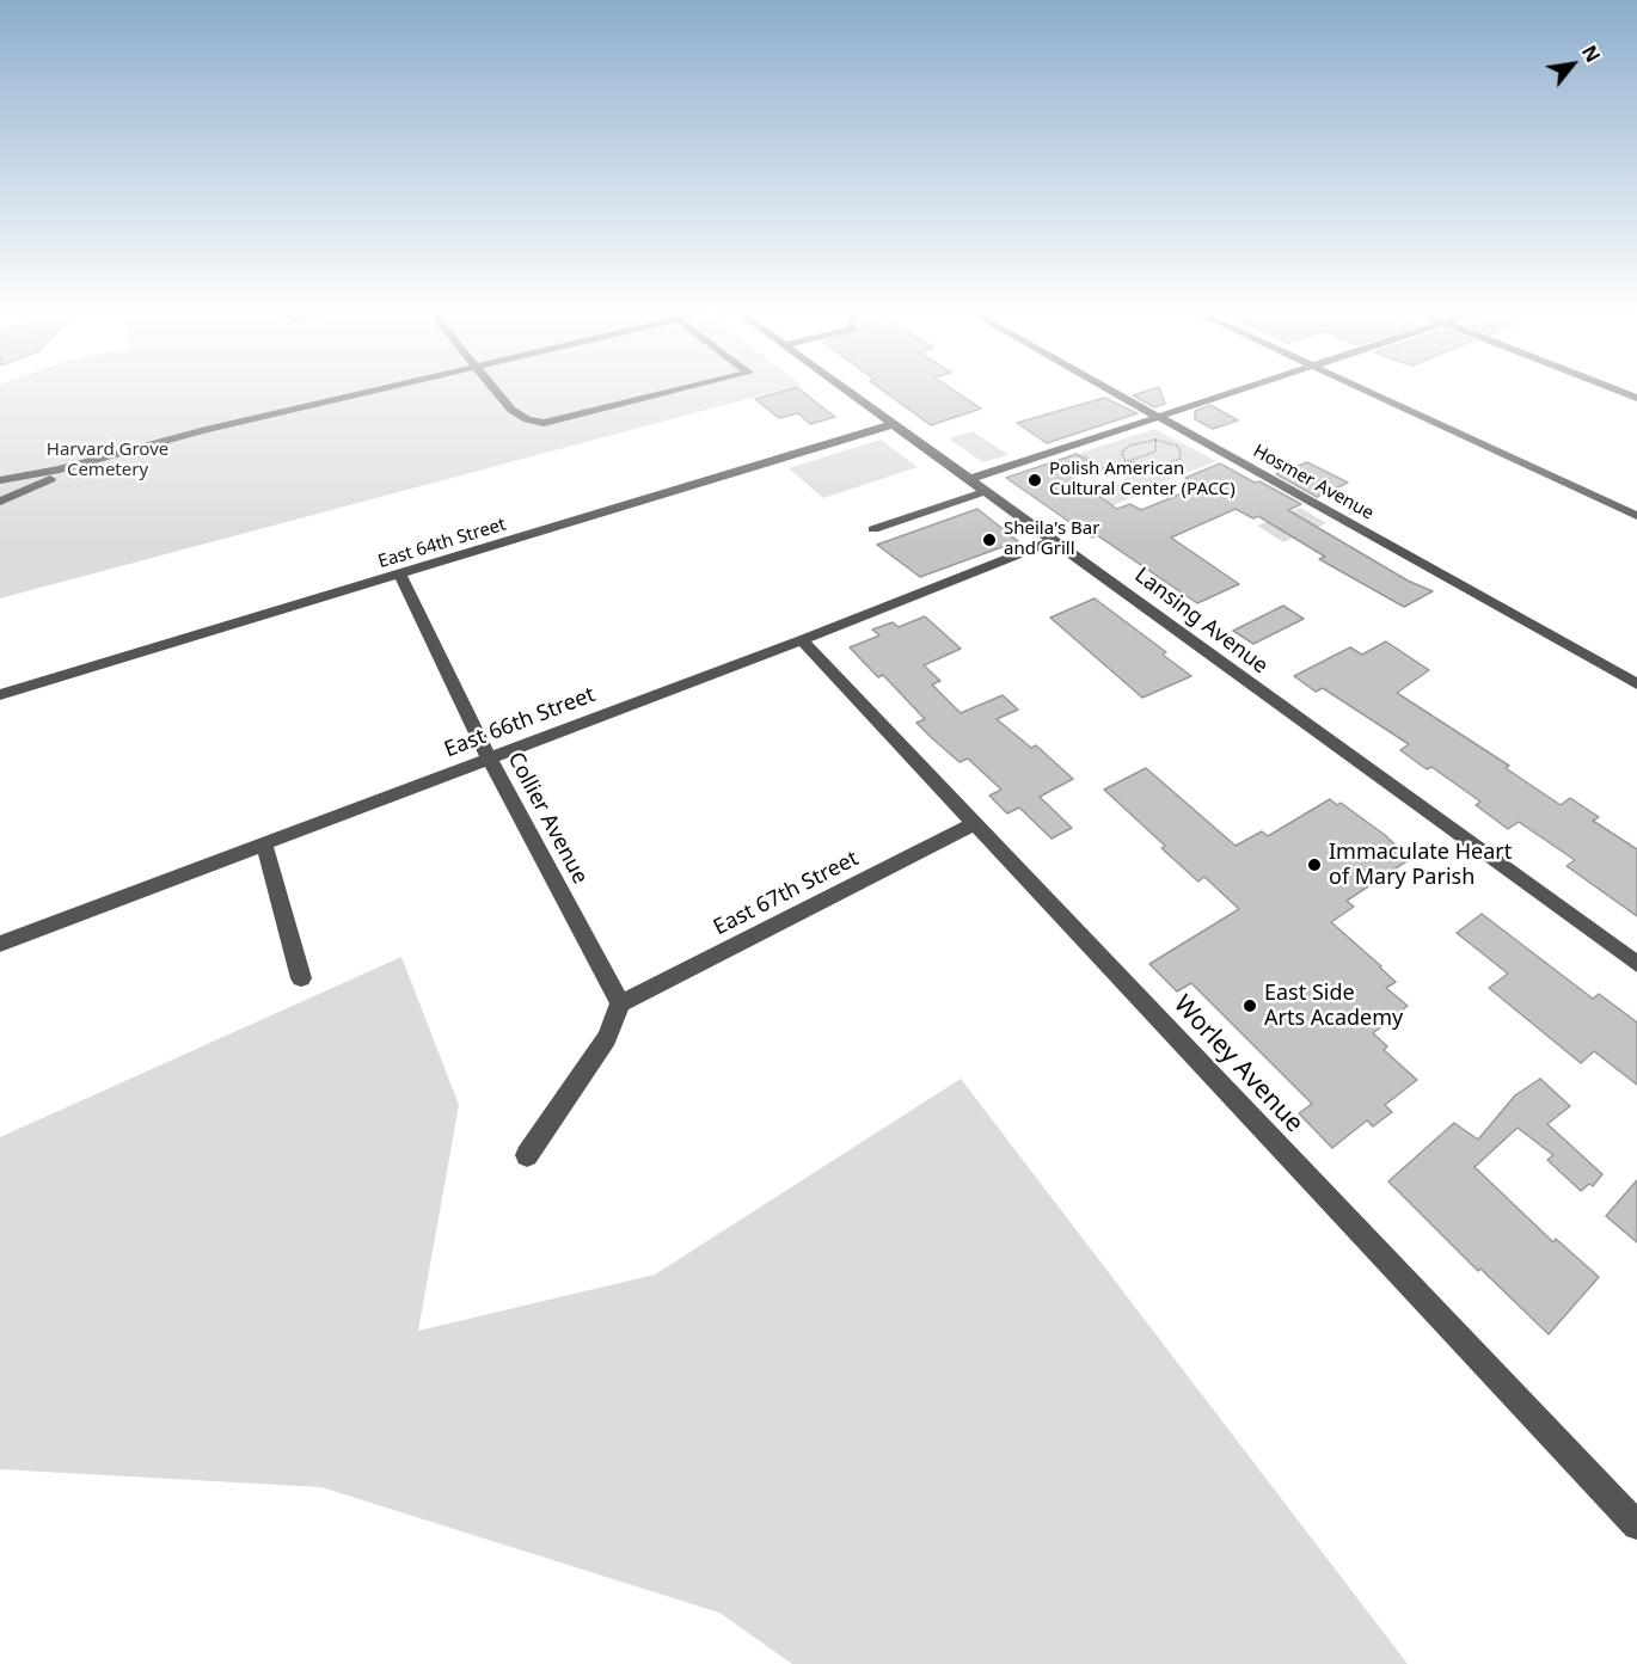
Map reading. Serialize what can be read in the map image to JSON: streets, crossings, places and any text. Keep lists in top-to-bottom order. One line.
{"streets":{"street":["Hosmer Avenue","East 64th Street","Lansing Avenue","East 66th Street","Collier Avenue","East 67th Street","Worley Avenue"]},"crossings":[["East 64th Street","Lansing Avenue"],["East 64th Street","Collier Avenue"],["Lansing Avenue","East 66th Street"],["East 66th Street","Collier Avenue"],["East 66th Street","Worley Avenue"],["Collier Avenue","East 67th Street"],["East 67th Street","Worley Avenue"]],"parks":["Harvard Grove Cemetery"],"places":["Polish American Cultural Center (PACC)","Sheila's Bar and Grill","Immaculate Heart of Mary Parish","East Side Arts Academy"],"north":"top right"}
